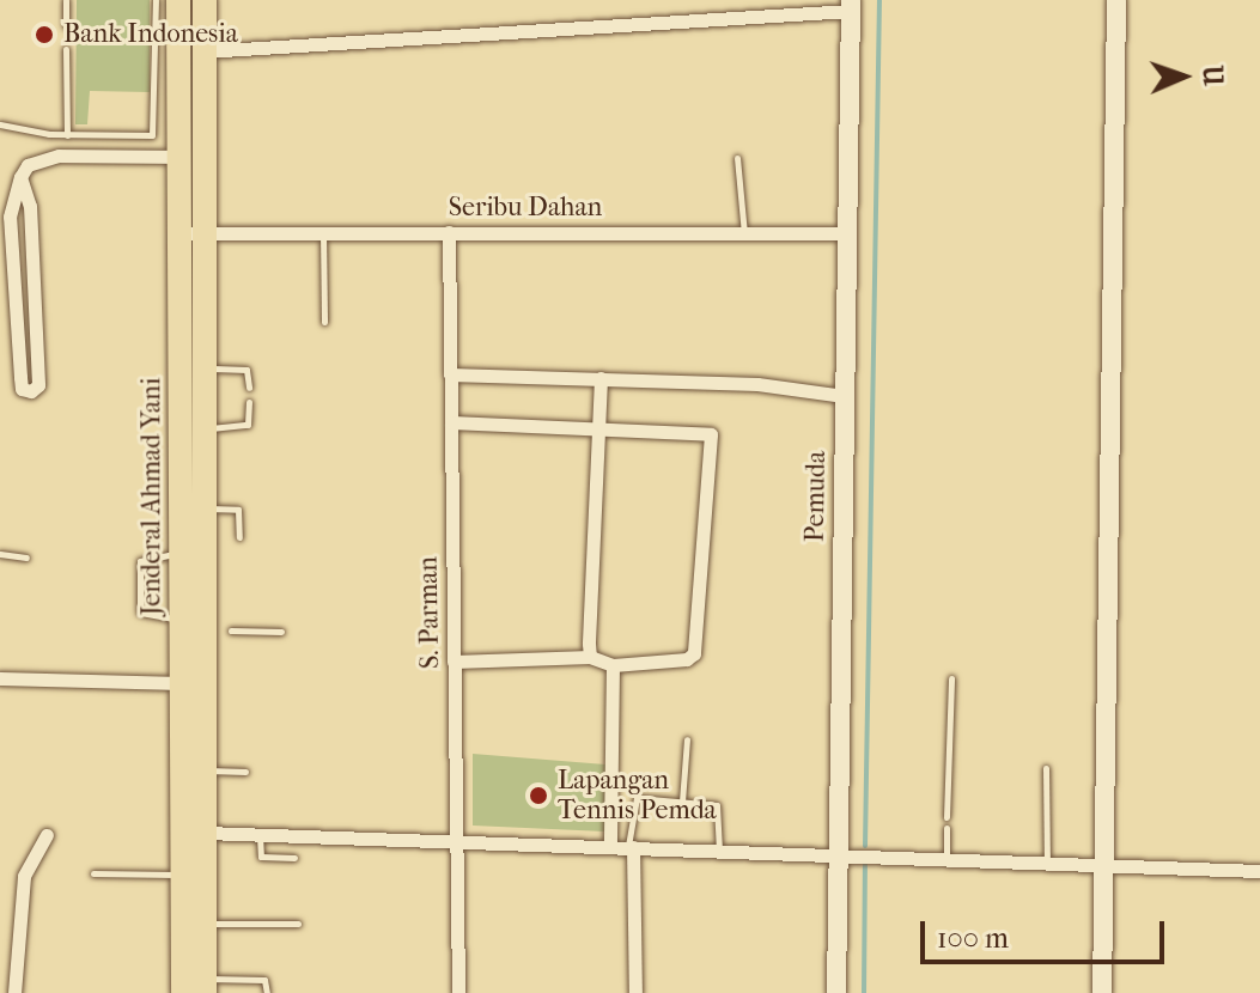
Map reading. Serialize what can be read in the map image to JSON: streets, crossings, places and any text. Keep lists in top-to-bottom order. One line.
{"streets":{"highway":["Jenderal Ahmad Yani"],"street":["Seribu Dahan","Pemuda","S. Parman"]},"crossings":[["Seribu Dahan","Jenderal Ahmad Yani"],["Seribu Dahan","Pemuda"],["Seribu Dahan","S. Parman"]],"places":["Bank Indonesia","Lapangan Tennis Pemda"],"scale_bar":"100 m","north":"right"}
